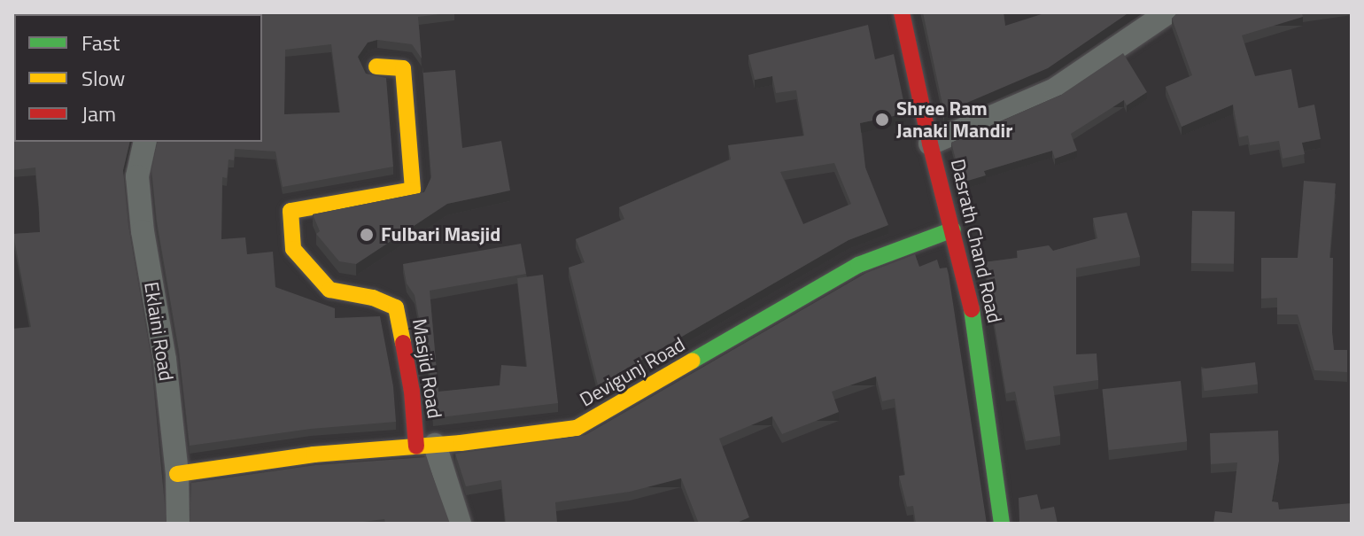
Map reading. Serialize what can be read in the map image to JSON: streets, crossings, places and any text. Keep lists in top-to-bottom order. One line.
{"streets":{"street":["Dasrath Chand Road","Eklaini Road","Masjid Road","Devigunj Road"]},"crossings":[["Dasrath Chand Road","Devigunj Road"],["Eklaini Road","Devigunj Road"],["Masjid Road","Devigunj Road"]],"places":["Shree Ram Janaki Mandir","Fulbari Masjid"],"legend":["Fast","Slow","Jam"]}
